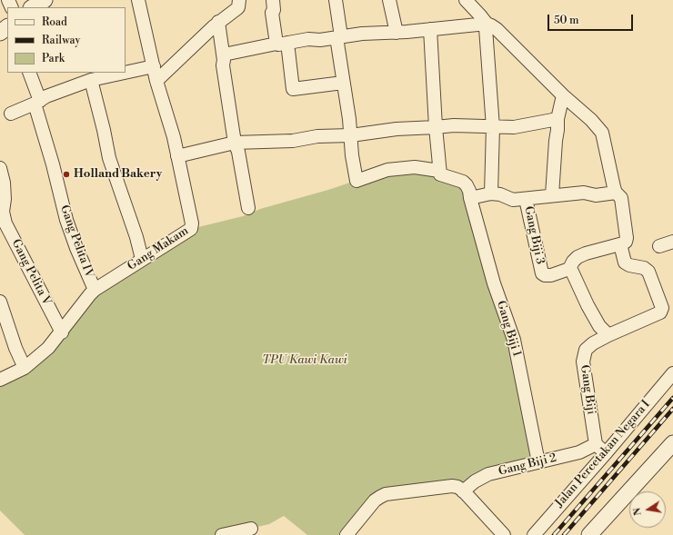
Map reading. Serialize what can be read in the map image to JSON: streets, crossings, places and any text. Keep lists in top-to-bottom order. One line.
{"streets":{"street":["Gang Biji 3","Gang Pelita IV","Gang Makam","Gang Pelita V","Gang Biji 1","Gang Biji","Jalan Percetakan Negara I","Gang Biji 2"]},"crossings":[["Gang Pelita IV","Gang Makam"],["Gang Makam","Gang Pelita V"],["Gang Biji 1","Gang Biji 2"],["Gang Biji","Gang Biji 2"]],"parks":["TPU Kawi Kawi"],"places":["Holland Bakery"],"legend":["Road","Railway","Park"],"scale_bar":"50 m","north":"left"}
